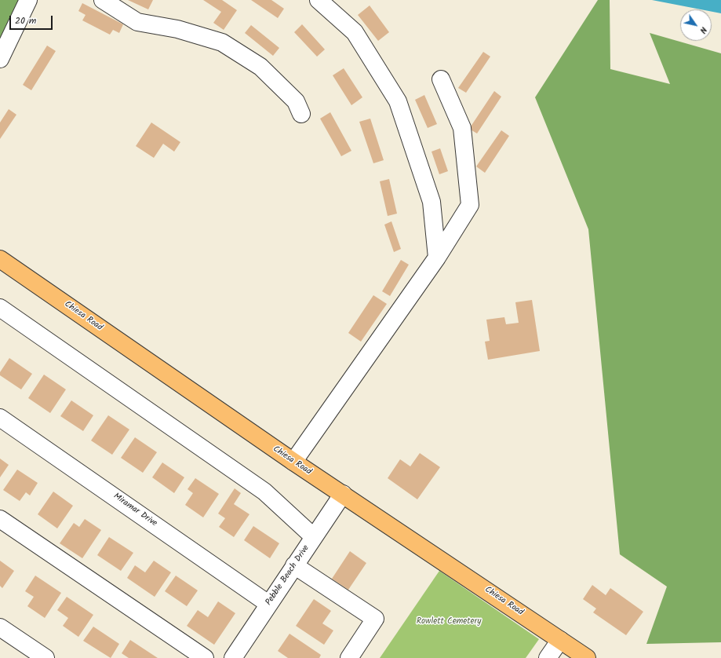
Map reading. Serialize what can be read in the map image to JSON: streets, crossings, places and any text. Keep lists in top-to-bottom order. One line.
{"streets":{"main road":["Chiesa Road"],"street":["Miramar Drive","Pebble Beach Drive"]},"crossings":[["Chiesa Road","Pebble Beach Drive"],["Miramar Drive","Pebble Beach Drive"]],"parks":["Rowlett Cemetery"],"scale_bar":"20 m","north":"bottom right"}
